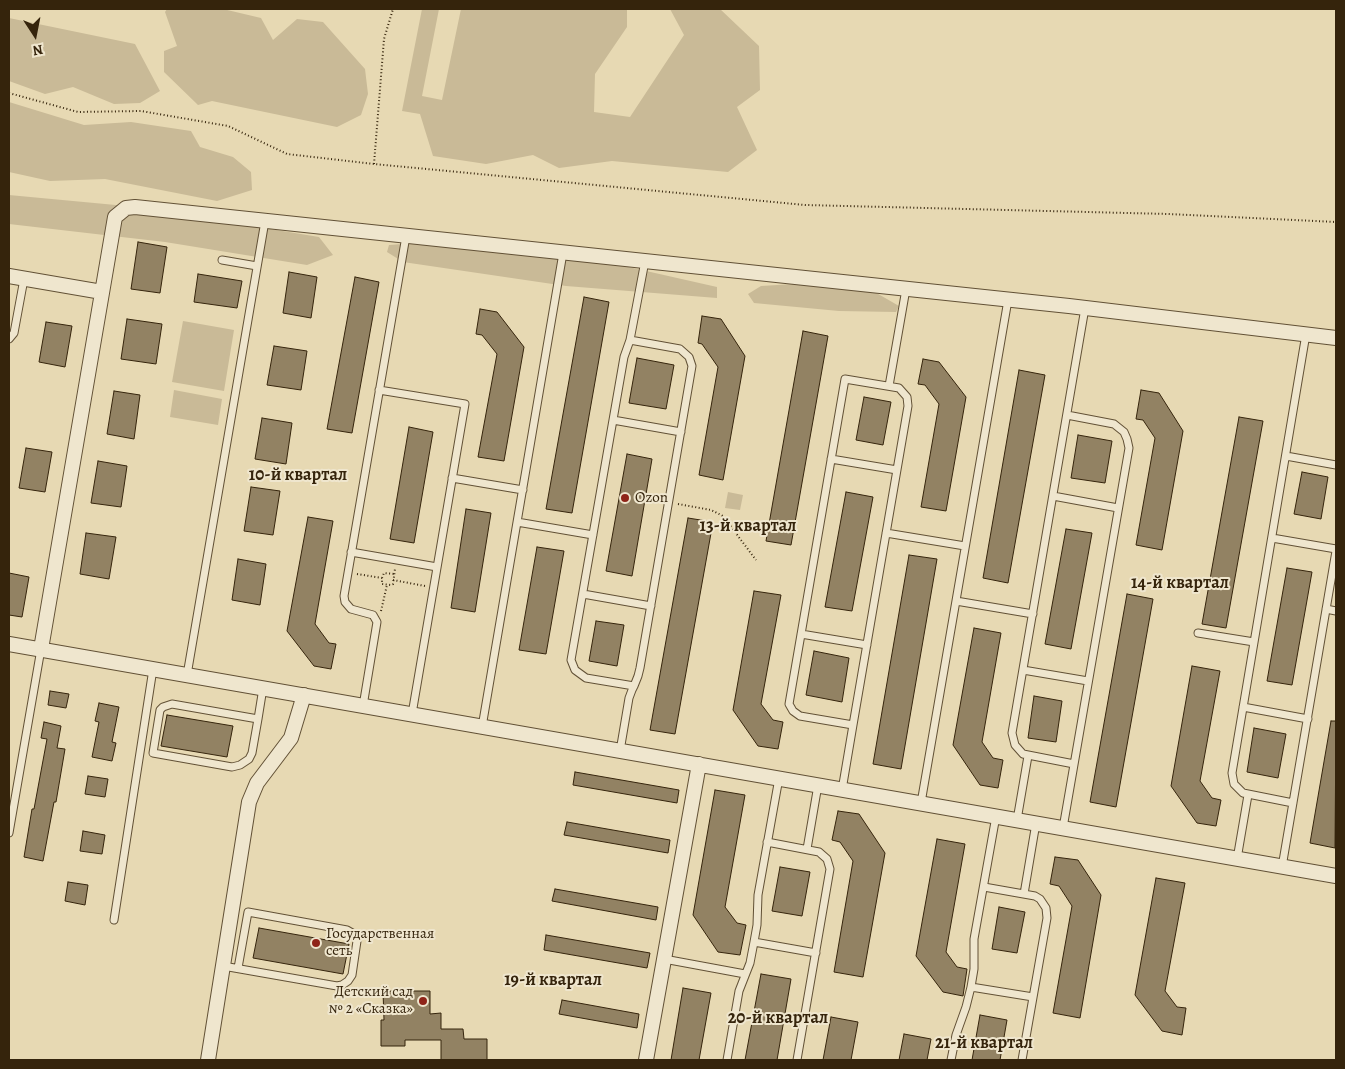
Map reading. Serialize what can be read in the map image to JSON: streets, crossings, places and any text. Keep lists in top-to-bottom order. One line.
{"districts":["10-й квартал","13-й квартал","14-й квартал","19-й квартал","20-й квартал","21-й квартал"],"places":["Ozon","Государственная сеть","Детский сад № 2 «Сказка»"],"north":"bottom"}
